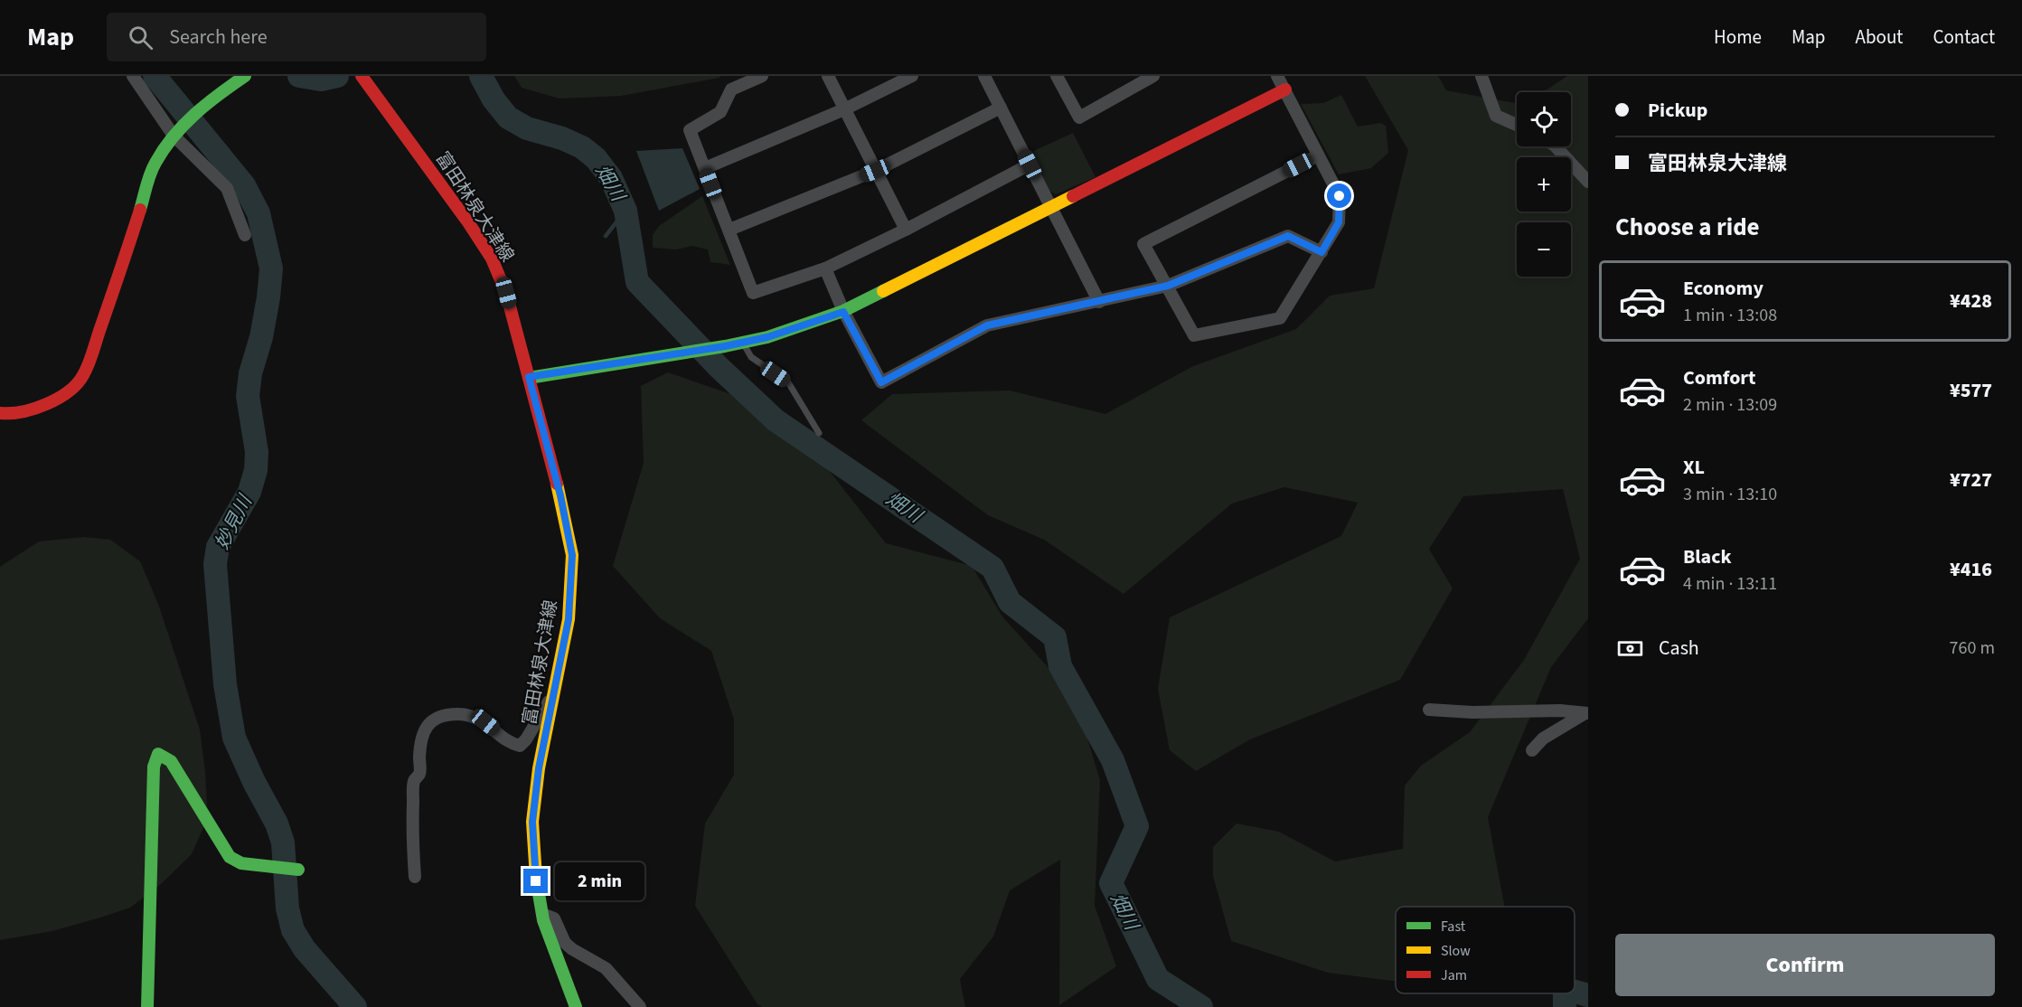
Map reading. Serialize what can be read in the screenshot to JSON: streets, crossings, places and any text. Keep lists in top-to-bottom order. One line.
{"streets":{"street":["富田林泉大津線"]},"water":["畑川","妙見川"],"legend":["Fast","Slow","Jam"],"page":{"header":"Map","search":"Search here","nav":["Home","Map","About","Contact"],"banner":["Pickup","富田林泉大津線"],"map_buttons":["+","−"],"heading":"Choose a ride","list":[{"name":"Economy","note":"1 min · 13:08","value":"¥428"},{"name":"Comfort","note":"2 min · 13:09","value":"¥577"},{"name":"XL","note":"3 min · 13:10","value":"¥727"},{"name":"Black","note":"4 min · 13:11","value":"¥416"}],"pay":["Cash","760 m"],"bubble":"2 min","buttons":"Confirm"}}
